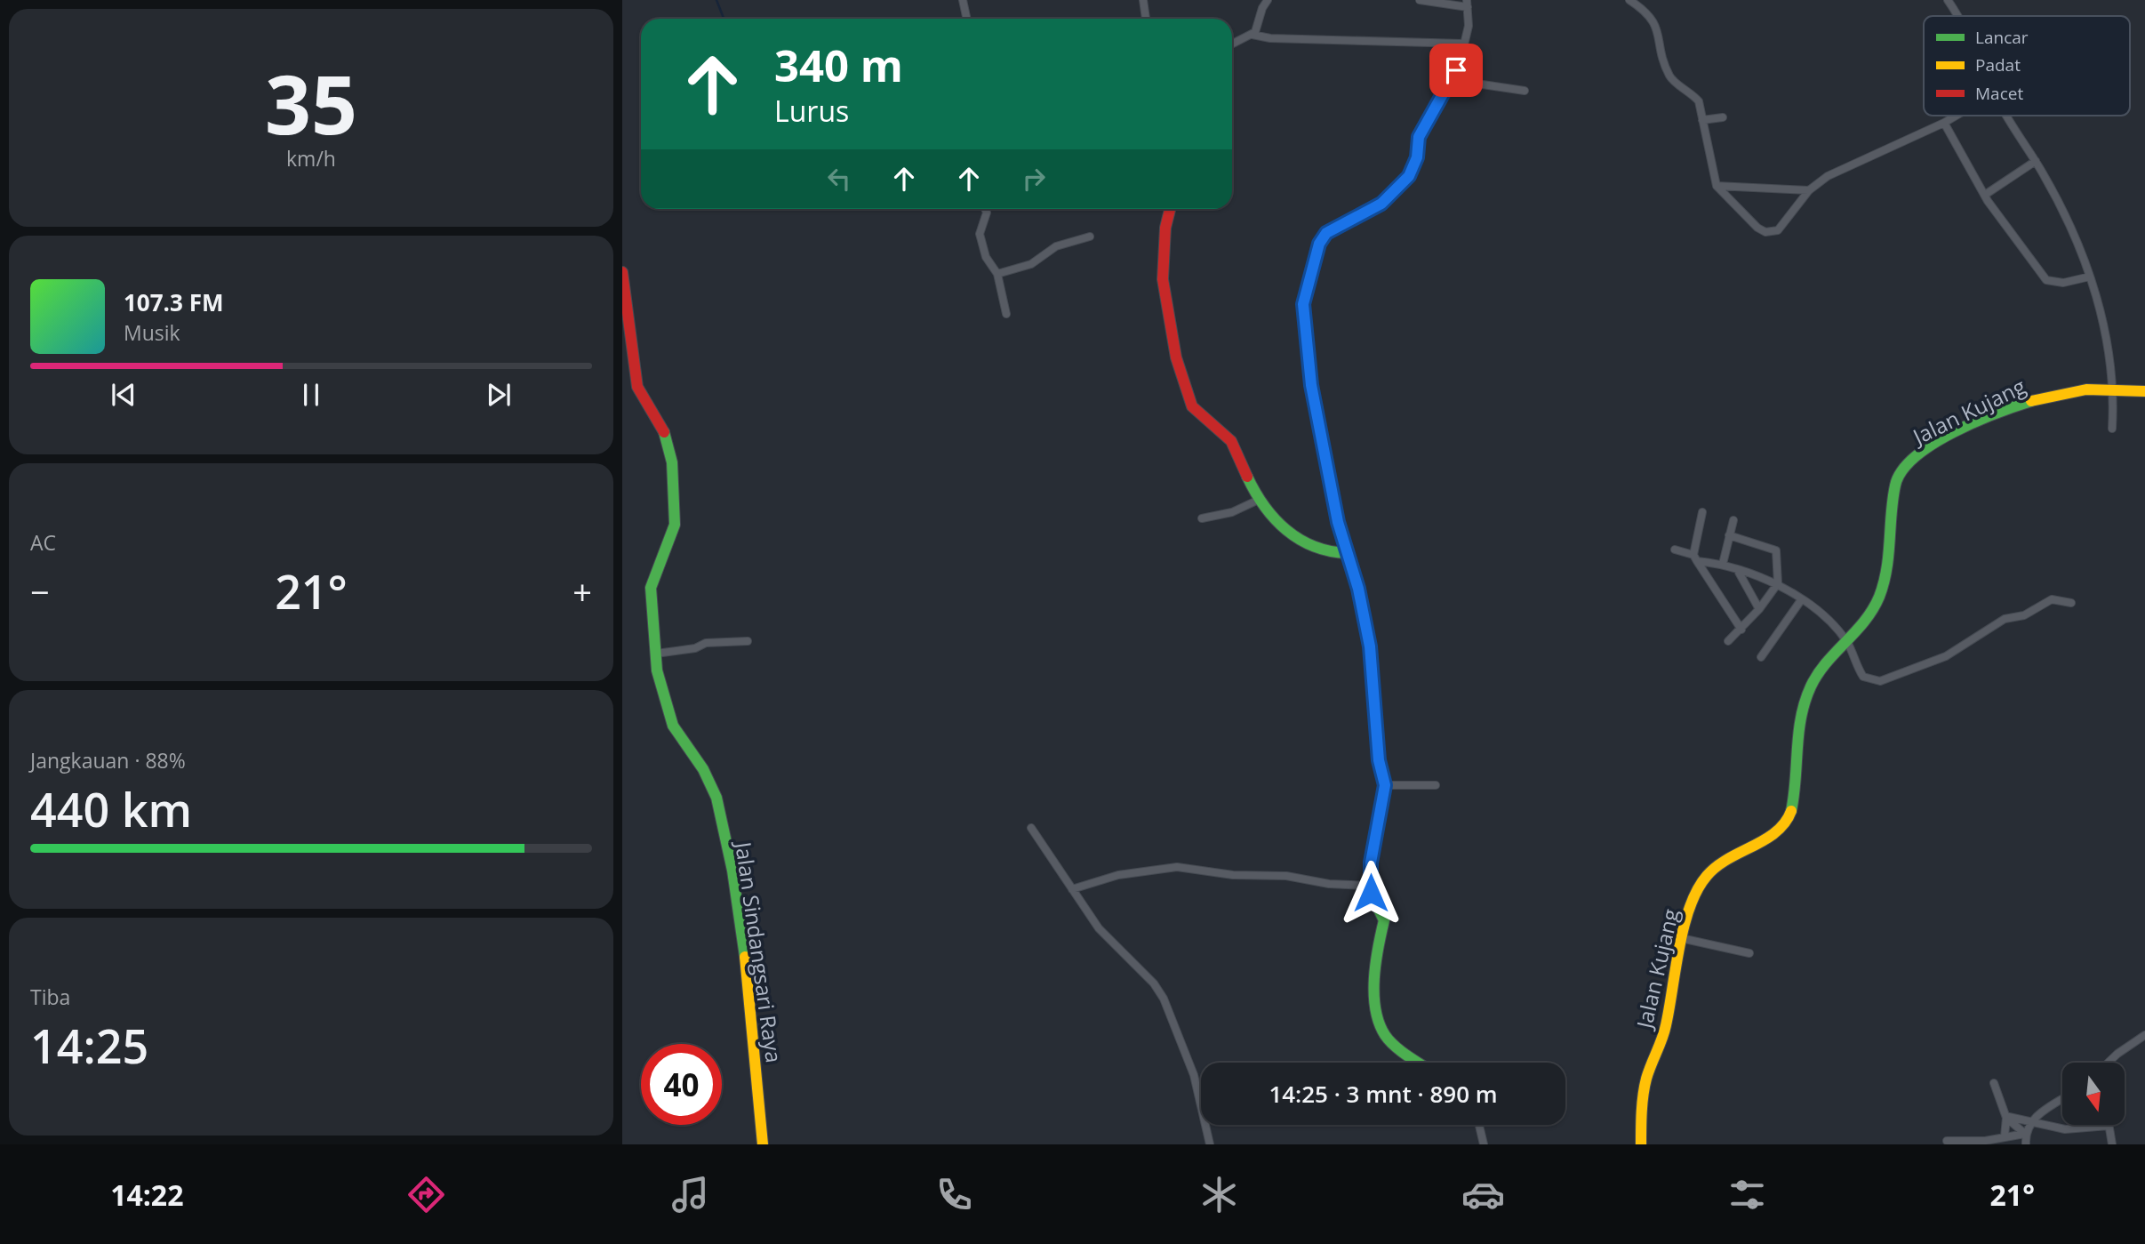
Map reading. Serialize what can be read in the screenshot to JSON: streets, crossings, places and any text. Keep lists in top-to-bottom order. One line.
{"streets":{"street":["Jalan Kujang","Jalan Sindangsari Raya"]},"legend":["Lancar","Padat","Macet"],"north":"bottom","page":{"tile":[["35","km/h"],"AC",["Jangkauan · 88%","440 km"],["Tiba","14:25"]],"turn":["340 m","Lurus"],"song":["107.3 FM","Musik"],"heat":["−","21°","+"],"limit":"40","trip":"14:25 · 3 mnt · 890 m","tabs":["14:22","21°"]}}
